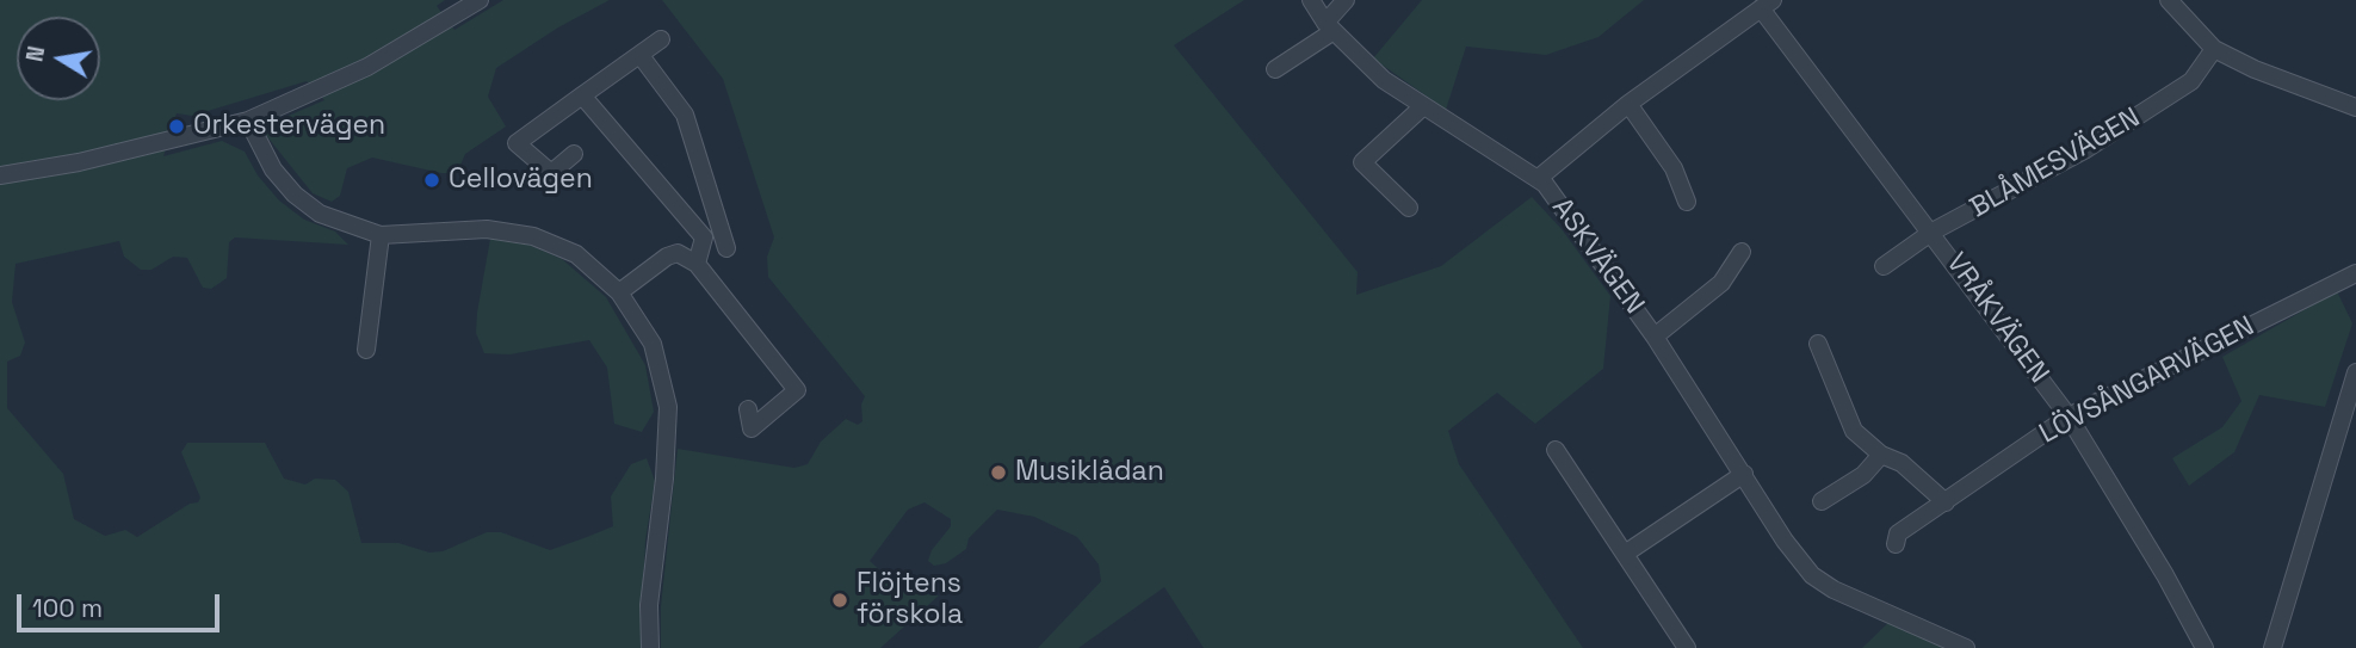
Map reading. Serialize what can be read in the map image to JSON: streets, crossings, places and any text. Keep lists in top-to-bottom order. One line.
{"streets":{"street":["BLÅMESVÄGEN","ASKVÄGEN","VRÅKVÄGEN","LÖVSÅNGARVÄGEN"]},"crossings":[["BLÅMESVÄGEN","VRÅKVÄGEN"],["VRÅKVÄGEN","LÖVSÅNGARVÄGEN"]],"places":["Orkestervägen","Cellovägen","Musiklådan","Flöjtens förskola"],"scale_bar":"100 m","north":"left"}
